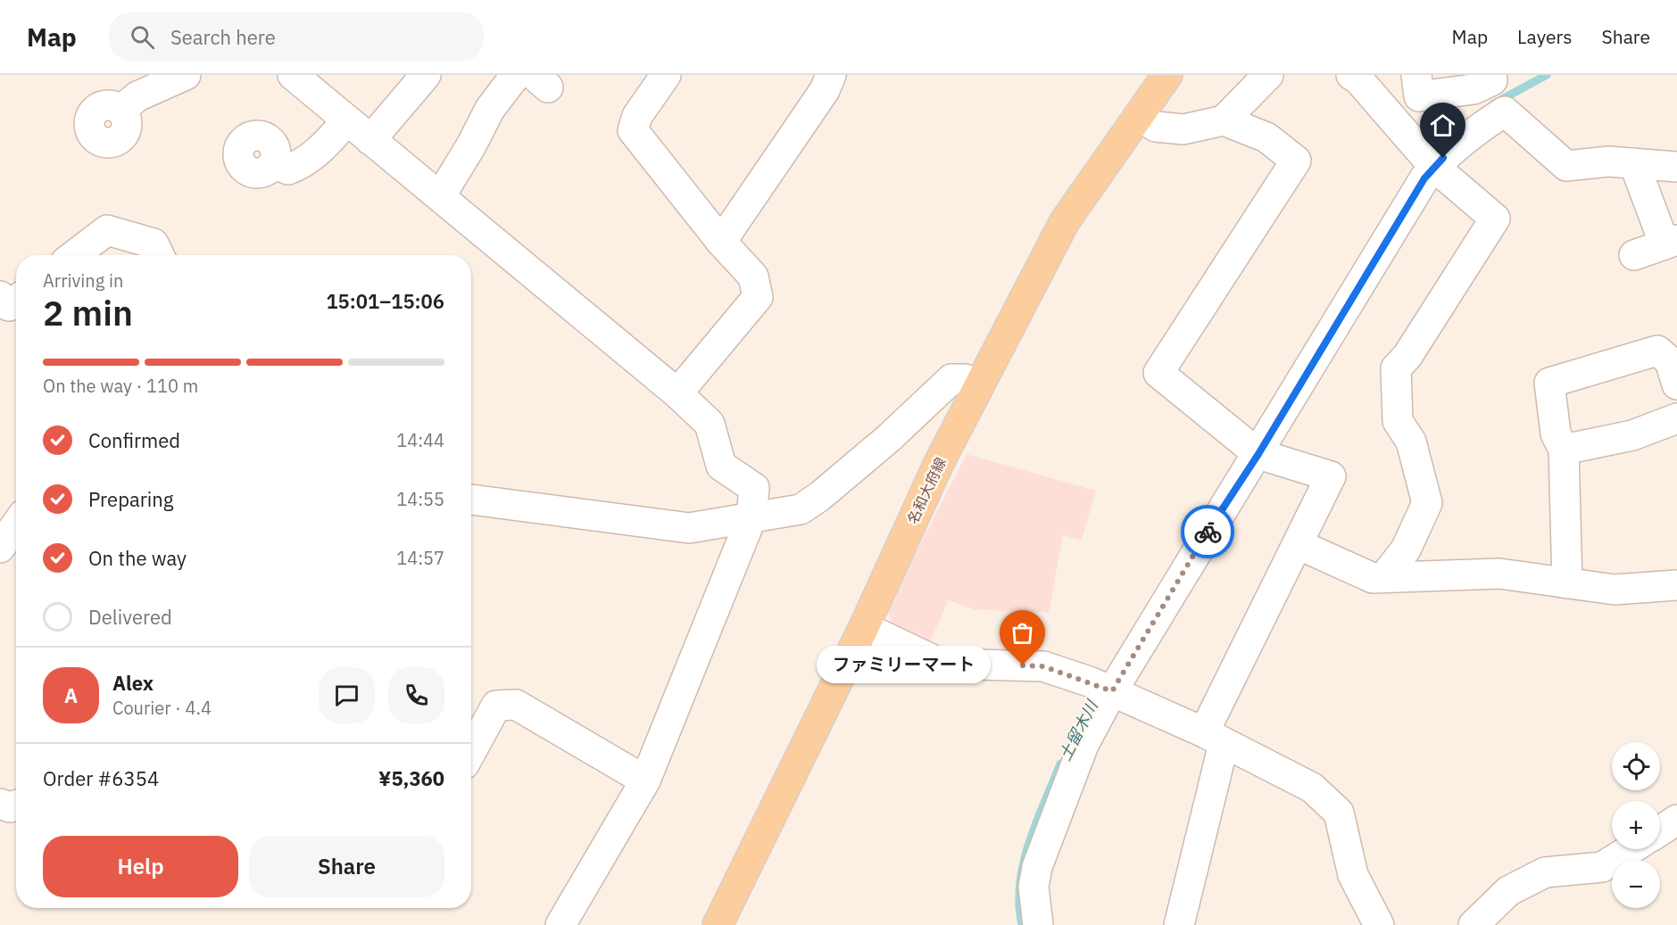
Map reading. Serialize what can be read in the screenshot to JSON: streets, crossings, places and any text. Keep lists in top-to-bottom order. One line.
{"streets":{"main road":["名和大府線"]},"water":["土留木川"],"places":["ファミリーマート"],"page":{"header":"Map","search":"Search here","nav":["Map","Layers","Share"],"heading":["2 min","Arriving in","15:01–15:06"],"panel":["Alex","Courier · 4.4","Order #6354","¥5,360"],"bar":"On the way · 110 m","list":[["Confirmed","14:44"],["Preparing","14:55"],["On the way","14:57"],"Delivered"],"bubble":"ファミリーマート","round":"A","map_buttons":["+","−"],"buttons":["Help","Share"]}}
